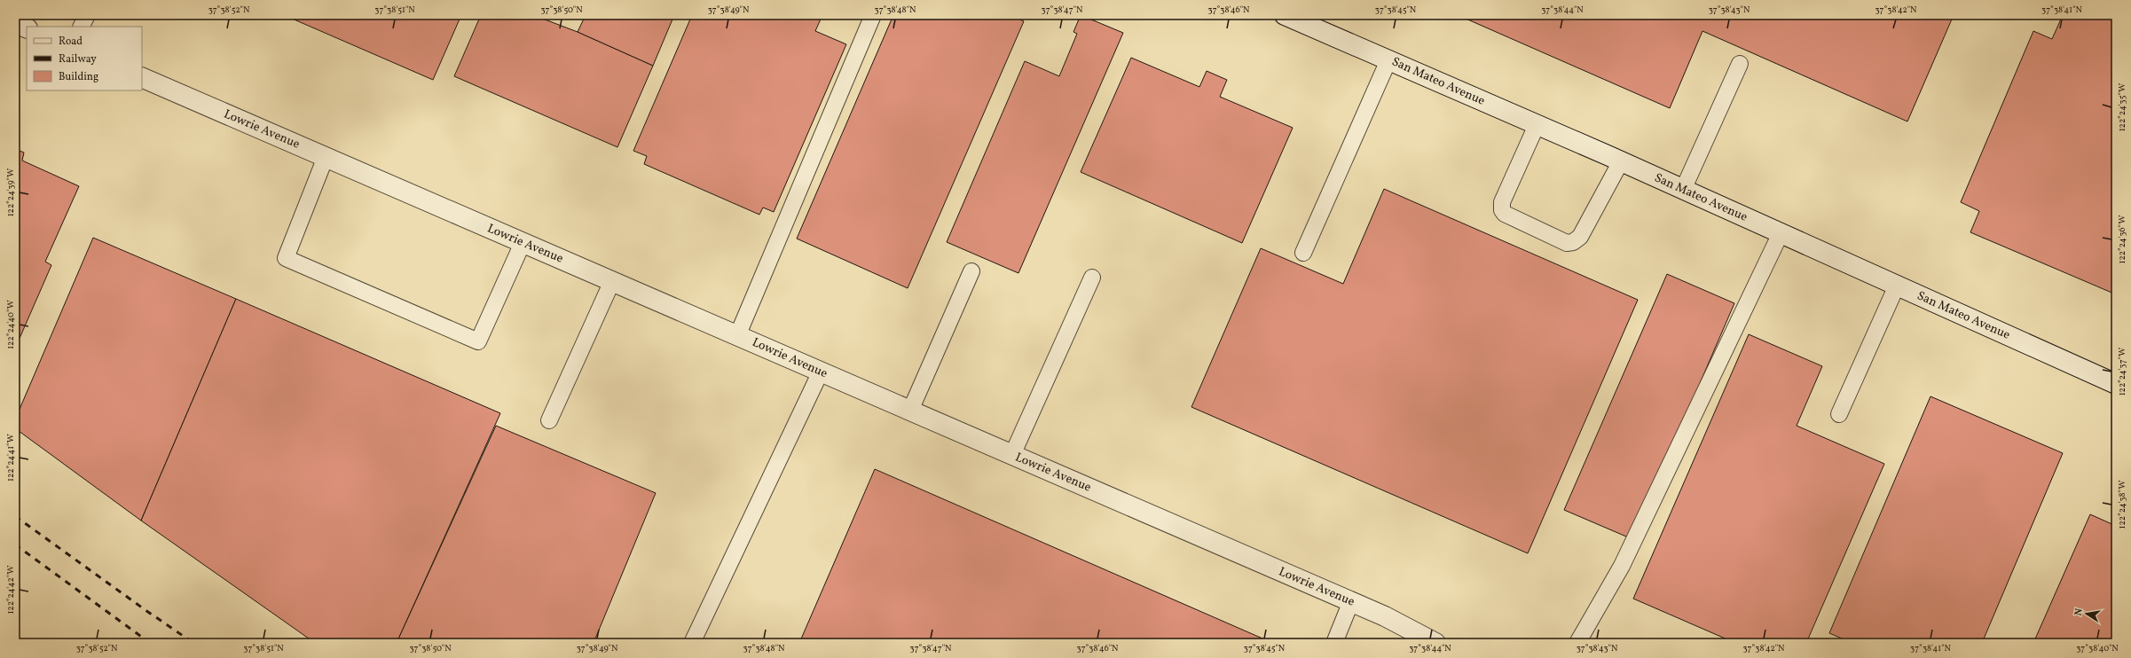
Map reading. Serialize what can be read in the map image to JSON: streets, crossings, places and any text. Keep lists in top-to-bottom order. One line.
{"streets":{"street":["San Mateo Avenue","Lowrie Avenue"]},"legend":["Road","Railway","Building"],"north":"left","coordinates":["37°38'52\"N","37°38'51\"N","37°38'50\"N","37°38'49\"N","37°38'48\"N","37°38'47\"N","37°38'46\"N","37°38'45\"N","37°38'44\"N","37°38'43\"N","37°38'42\"N","37°38'41\"N","122°24'35\"W","122°24'39\"W","122°24'36\"W","122°24'40\"W","122°24'37\"W","122°24'41\"W","122°24'38\"W","122°24'42\"W","37°38'40\"N"]}
